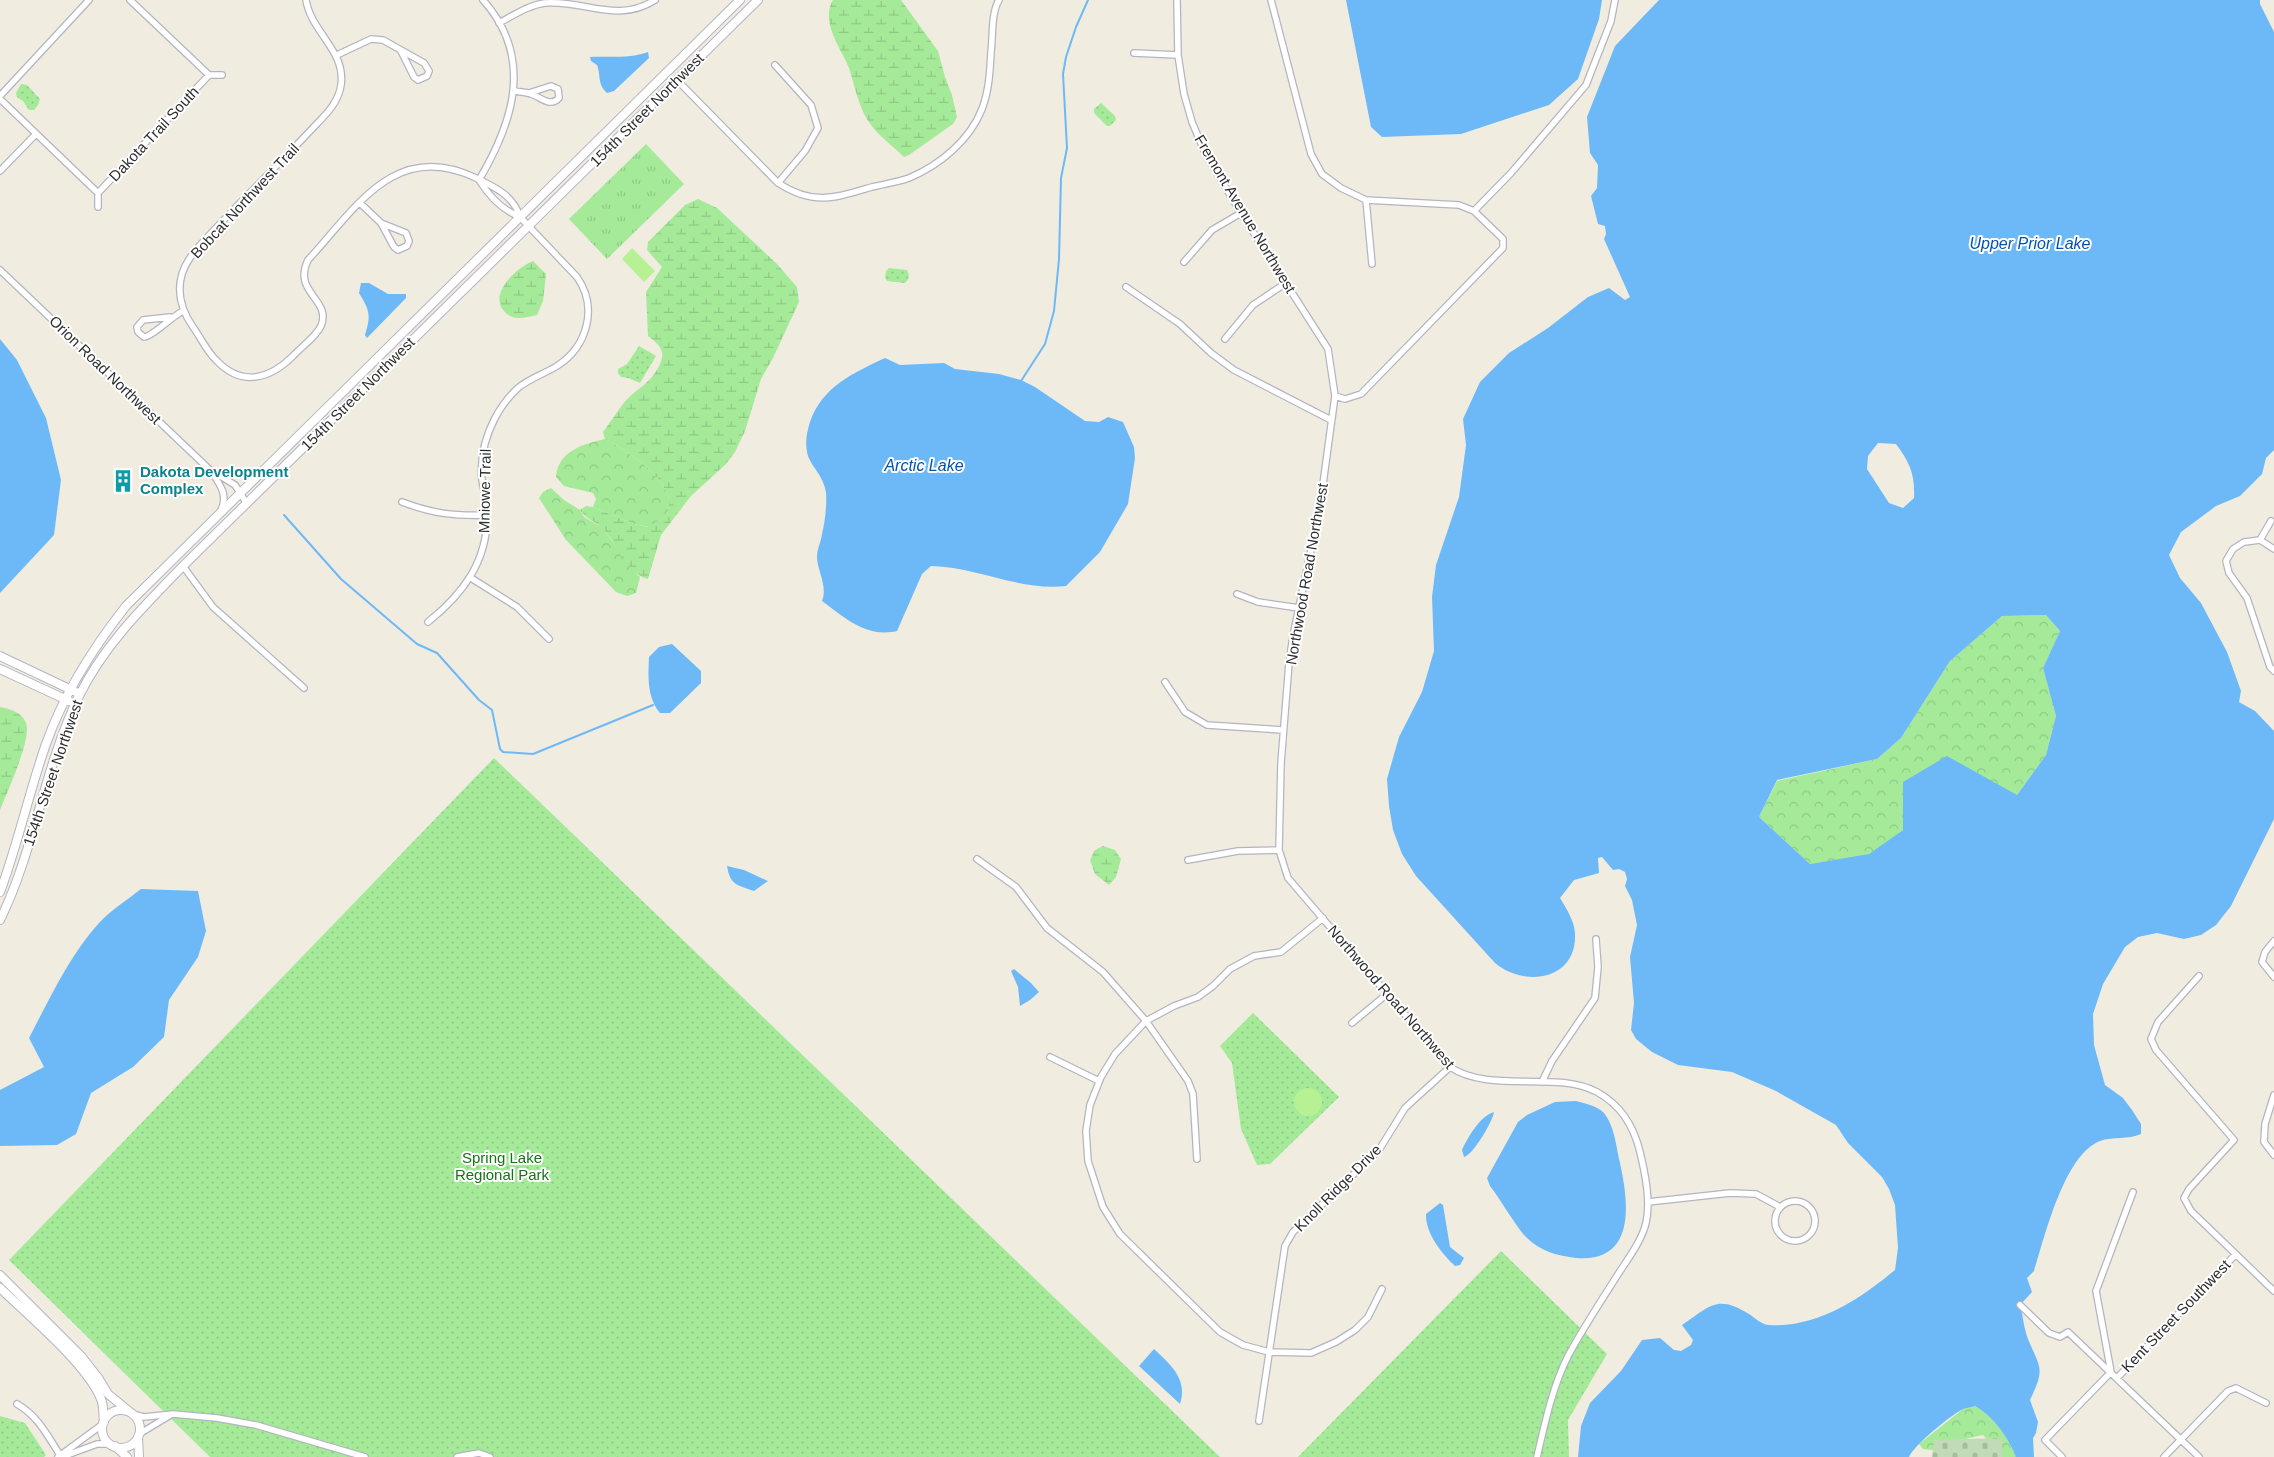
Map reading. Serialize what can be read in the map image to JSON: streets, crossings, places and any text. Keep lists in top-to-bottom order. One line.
{"streets":{"street":["154th Street Northwest","Dakota Trail South","Bobcat Northwest Trail","Fremont Avenue Northwest","Orion Road Northwest","Mniowe Trail","Northwood Road Northwest","Knoll Ridge Drive","Kent Street Southwest"]},"crossings":[["154th Street Northwest","Bobcat Northwest Trail"],["154th Street Northwest","Orion Road Northwest"],["154th Street Northwest","Mniowe Trail"],["Bobcat Northwest Trail","Mniowe Trail"],["Fremont Avenue Northwest","Northwood Road Northwest"],["Northwood Road Northwest","Knoll Ridge Drive"]],"water":["Upper Prior Lake","Arctic Lake"],"parks":["Spring Lake Regional Park"],"places":{"building":["Dakota Development Complex"]}}
